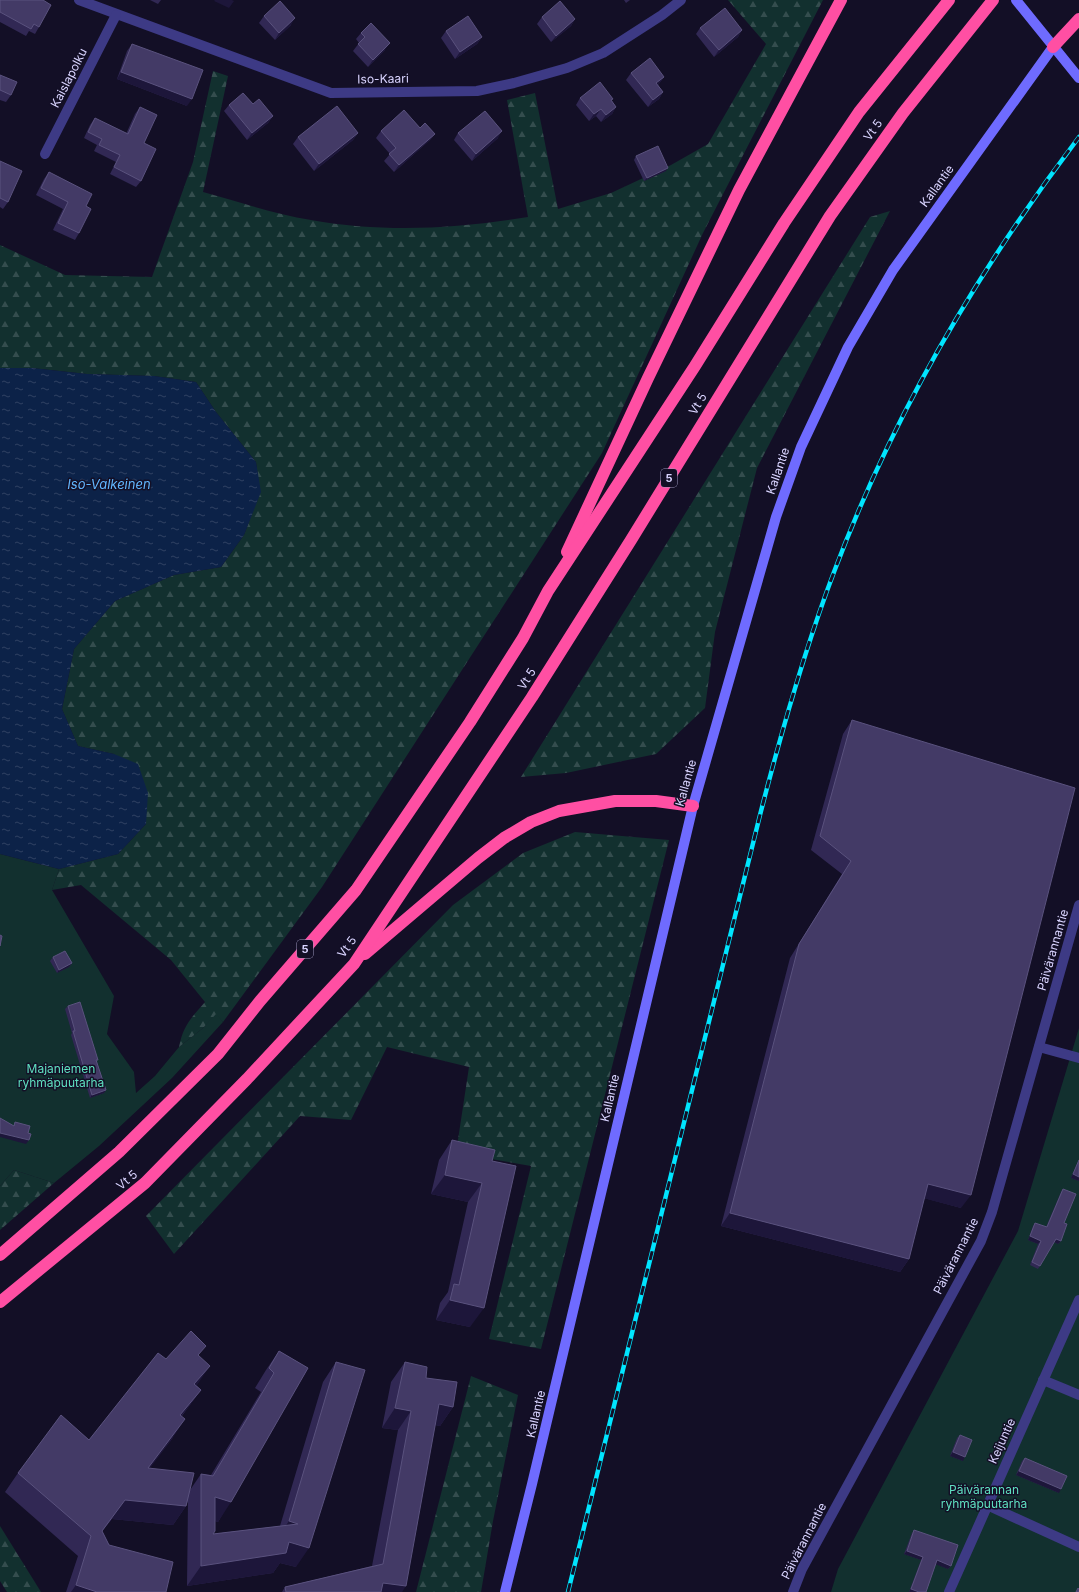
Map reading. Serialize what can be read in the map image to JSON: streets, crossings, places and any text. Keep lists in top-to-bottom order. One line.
{"streets":{"highway":["Vt 5","5"],"main road":["Kallantie"],"street":["Kaislapolku","Iso-Kaari","Päivärannantie","Keijuntie"]},"crossings":[["Kaislapolku","Iso-Kaari"]],"water":["Iso-Valkeinen"],"parks":["Majaniemen ryhmäpuutarha","Päivärannan ryhmäpuutarha"]}
